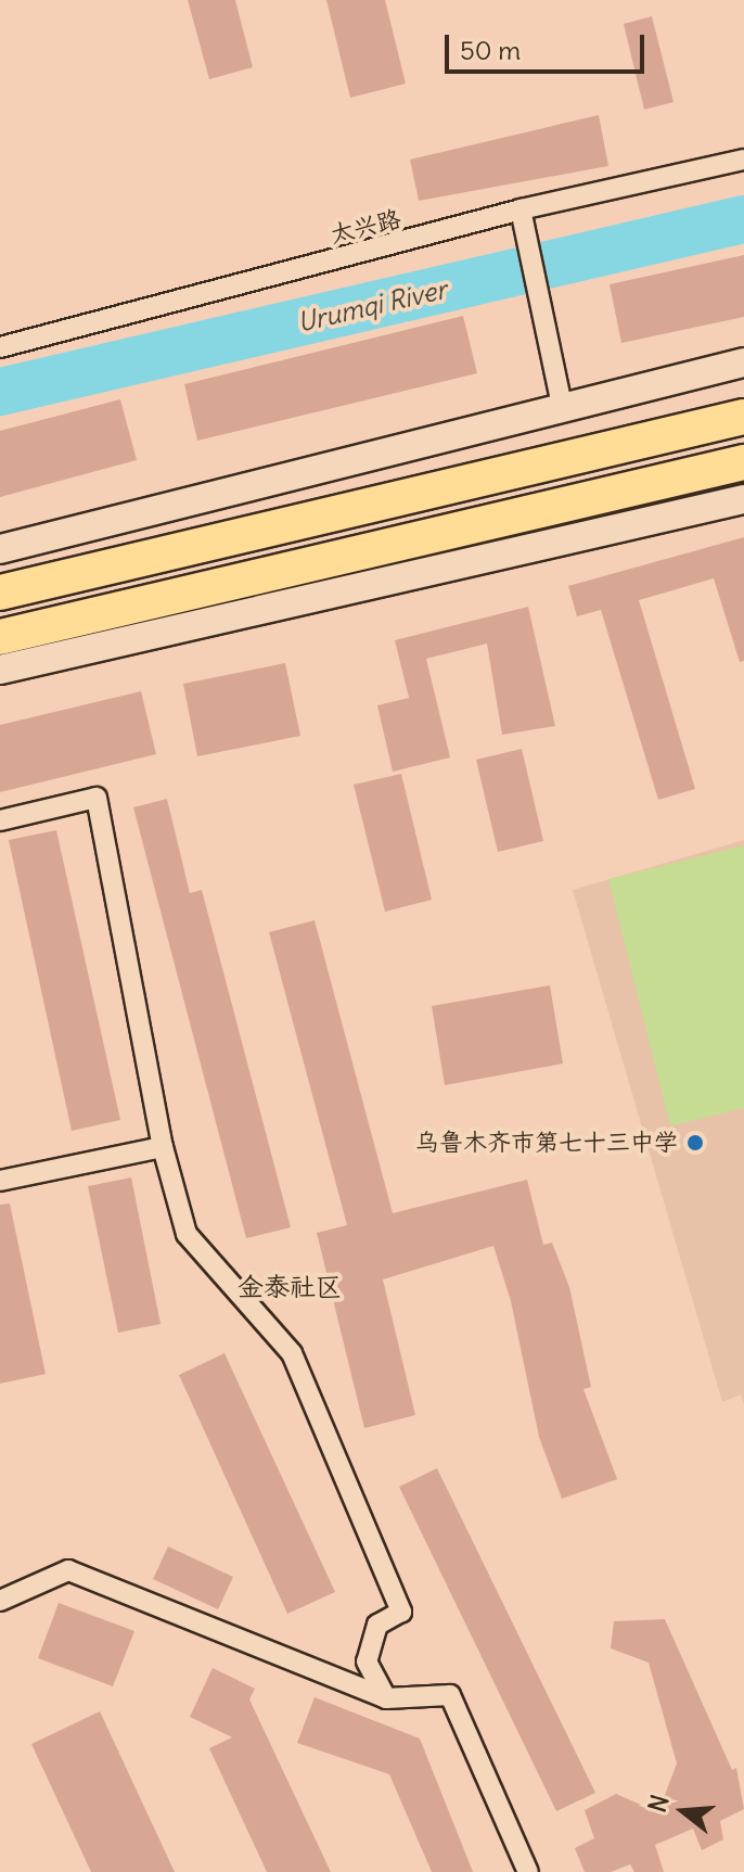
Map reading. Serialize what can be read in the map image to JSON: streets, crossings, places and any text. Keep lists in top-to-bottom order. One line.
{"streets":{"street":["太兴路"]},"districts":["金泰社区"],"water":["Urumqi River"],"places":["乌鲁木齐市第七十三中学"],"scale_bar":"50 m","north":"left"}
